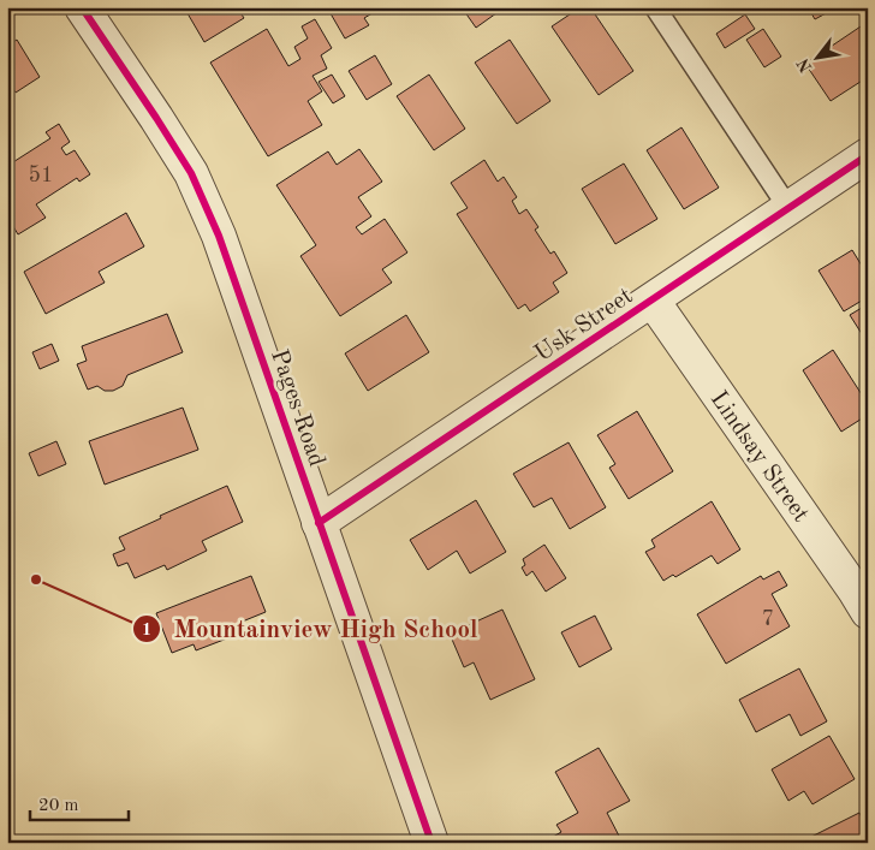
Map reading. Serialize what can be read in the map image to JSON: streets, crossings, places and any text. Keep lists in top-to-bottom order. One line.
{"streets":{"street":["Usk Street","Pages Road","Lindsay Street"]},"crossings":[["Usk Street","Pages Road"],["Usk Street","Lindsay Street"]],"places":["Mountainview High School"],"house_numbers":["51","7"],"scale_bar":"20 m","north":"bottom left"}
